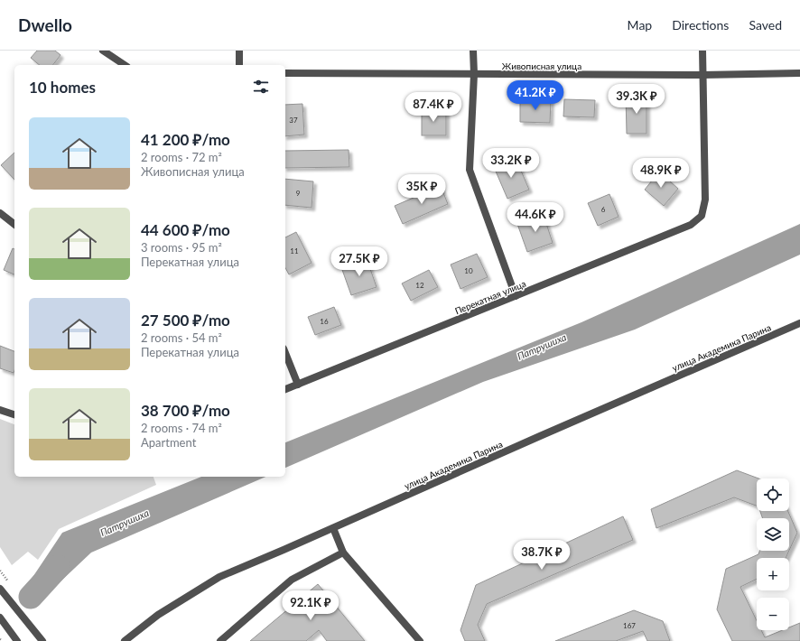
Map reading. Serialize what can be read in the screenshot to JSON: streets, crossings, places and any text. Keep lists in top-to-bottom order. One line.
{"streets":{"street":["Живописная улица","Перекатная улица","улица Академика Парина"]},"crossings":[["Живописная улица","Перекатная улица"]],"water":["Патрушиха"],"house_numbers":["37","9","6","11","10","12","16","167"],"page":{"header":"Dwello","nav":["Map","Directions","Saved"],"heading":"10 homes","price":["41.2K ₽","39.3K ₽","87.4K ₽","33.2K ₽","48.9K ₽","35K ₽","44.6K ₽","27.5K ₽","38.7K ₽","92.1K ₽"],"list":[{"name":"41 200 ₽/mo","note":"2 rooms · 72 m² · Живописная улица"},{"name":"44 600 ₽/mo","note":"3 rooms · 95 m² · Перекатная улица"},{"name":"27 500 ₽/mo","note":"2 rooms · 54 m² · Перекатная улица"},{"name":"38 700 ₽/mo","note":"2 rooms · 74 m² · Apartment"}],"map_buttons":["+","−"]}}
